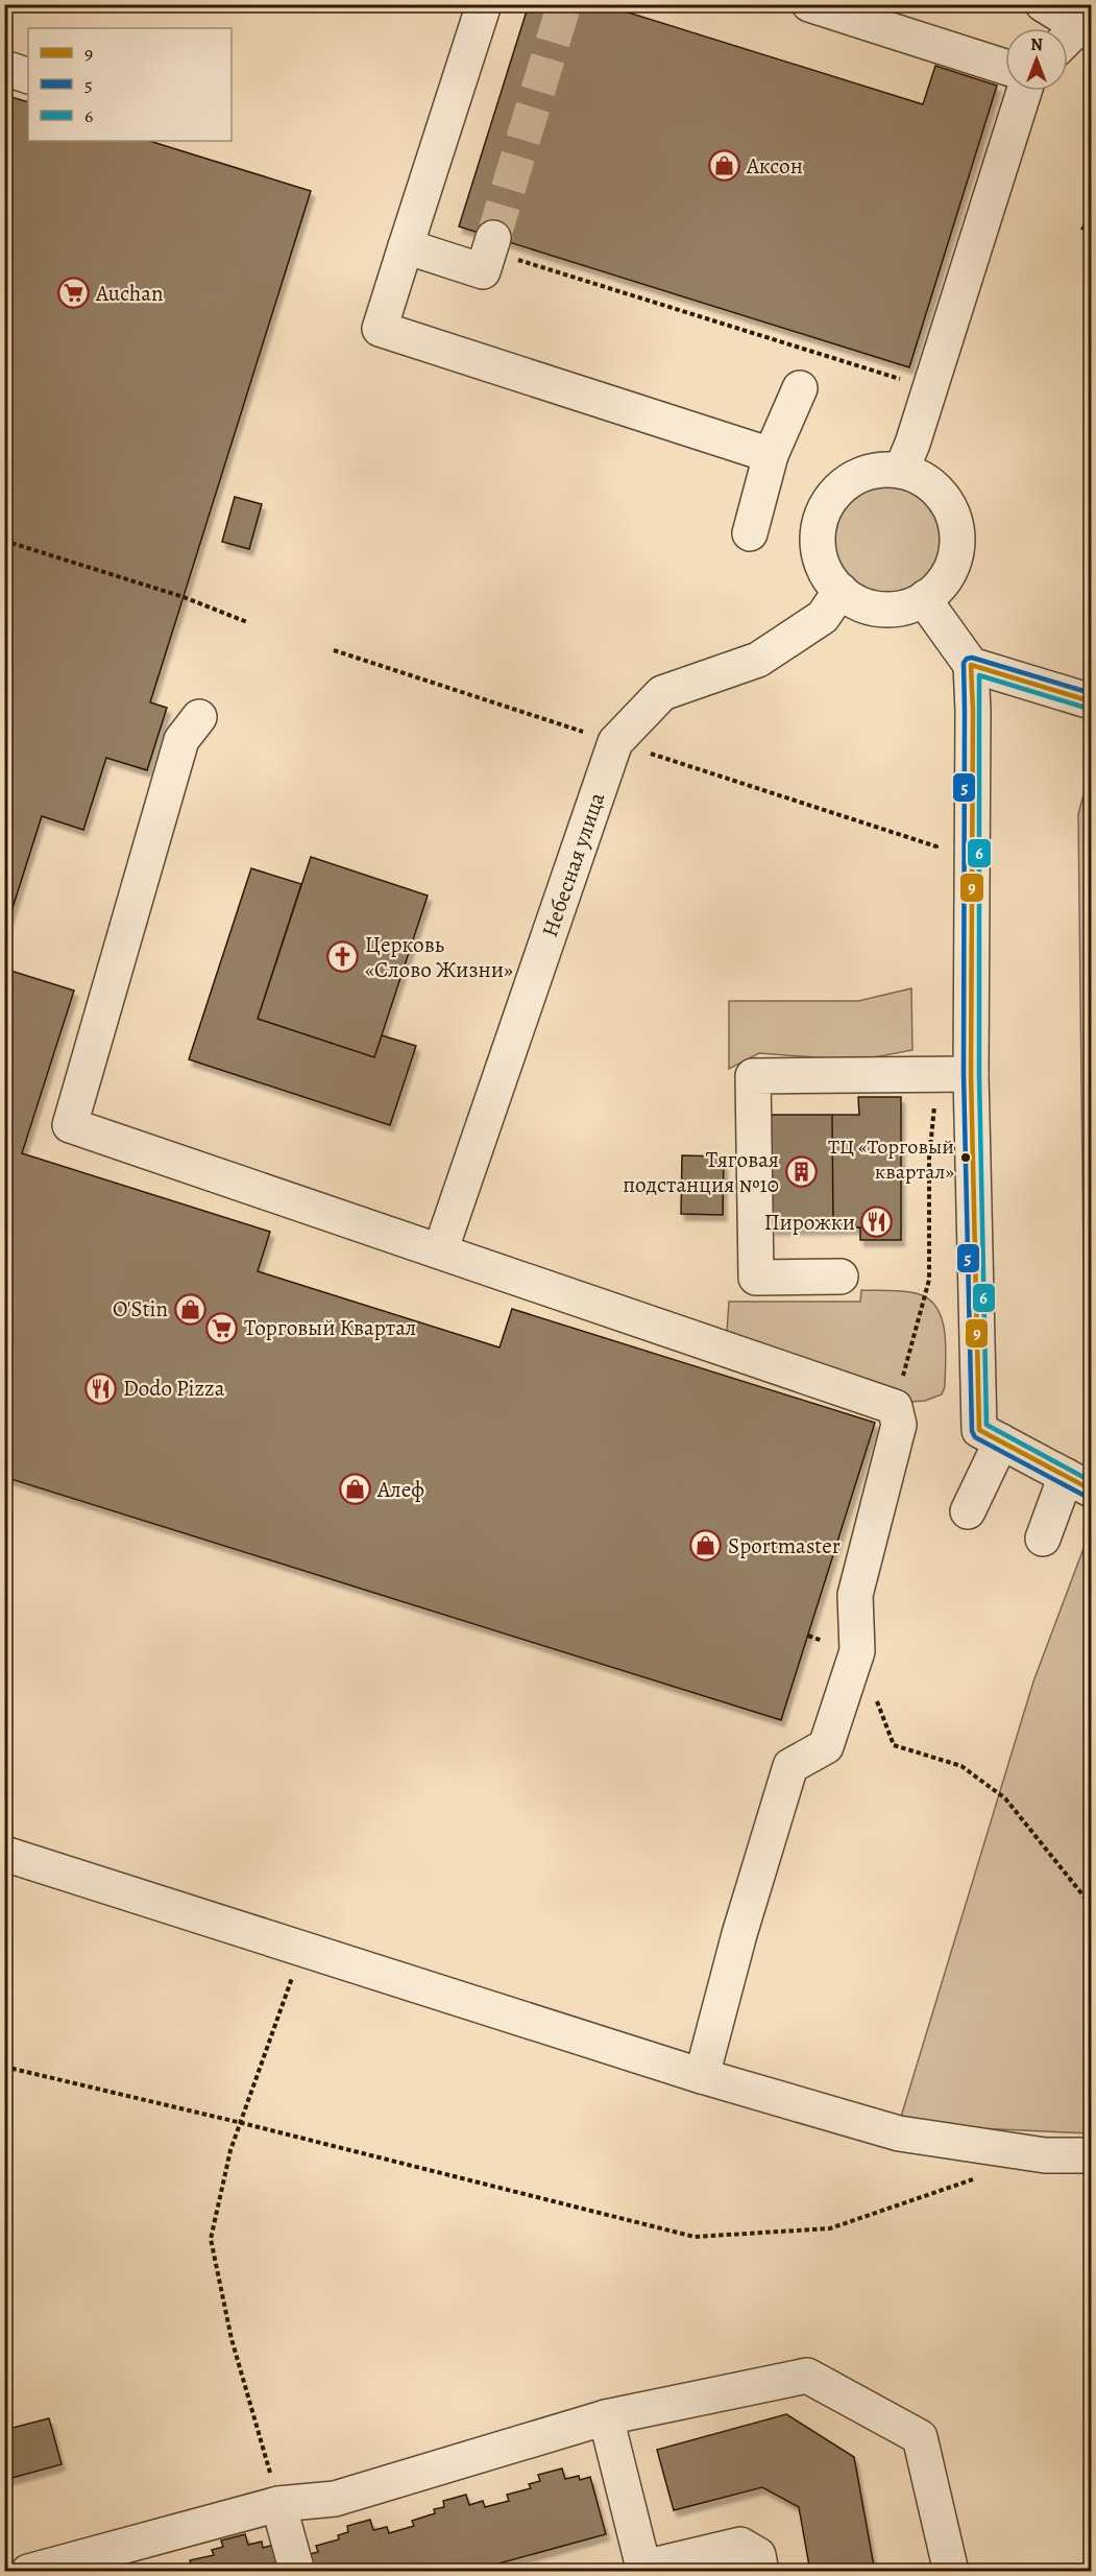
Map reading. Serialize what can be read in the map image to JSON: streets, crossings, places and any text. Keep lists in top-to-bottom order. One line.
{"streets":{"street":["Небесная улица"]},"places":{"shop":["Аксон","O'Stin","Алеф","Sportmaster"],"supermarket":["Auchan","Торговый Квартал"],"church":["Церковь «Слово Жизни»"],"other":["ТЦ «Торговый квартал»"],"building":["Тяговая подстанция №10"],"restaurant":["Пирожки","Dodo Pizza"]},"lines":["transit line 5","transit line 9","transit line 6"],"legend":["9","5","6"],"north":"top"}
